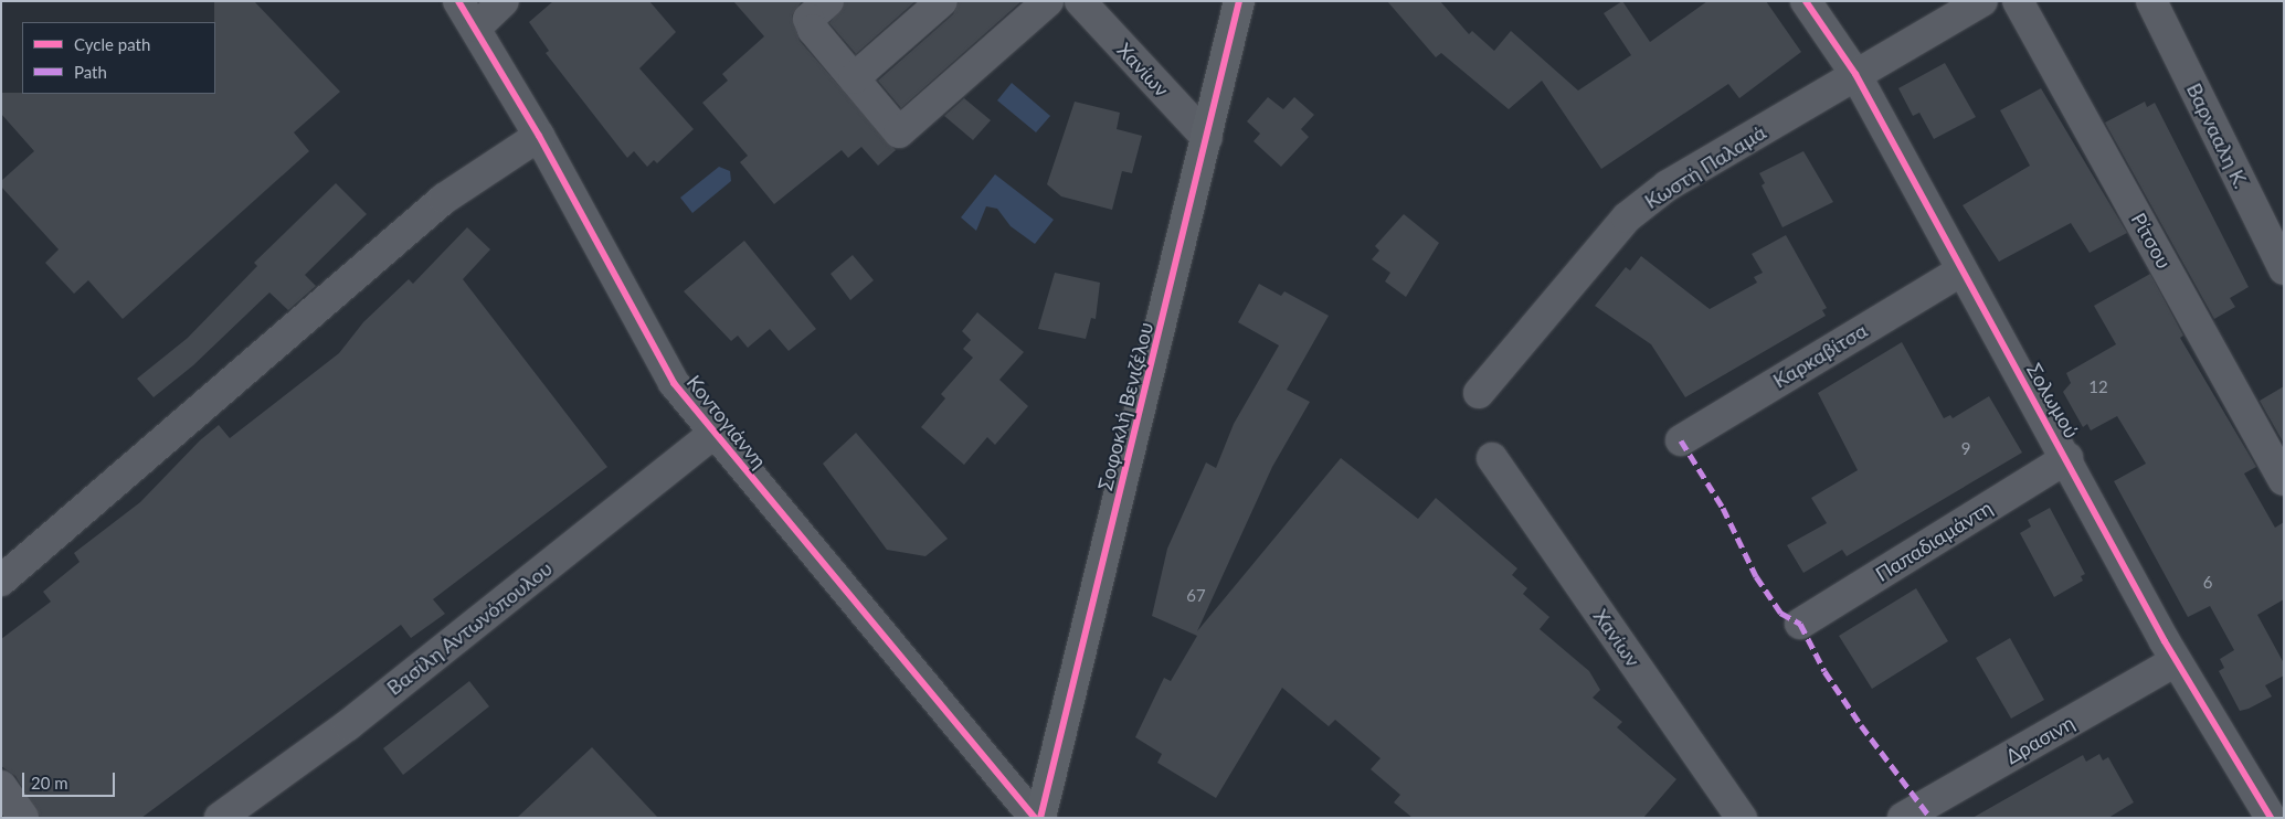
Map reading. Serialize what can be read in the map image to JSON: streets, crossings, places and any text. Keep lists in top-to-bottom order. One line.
{"streets":{"main road":["Σοφοκλή Βενιζέλου"],"street":["Χανίων","Βαρνααλη Κ.","Κωστή Παλαμά","Ρίτσου","Καρκαβίτσα","Σολωμού","Κοντογιάννη","Παπαδιαμάντη","Βασίλη Αντωνόπουλου","Δρασινη"]},"crossings":[["Χανίων","Σοφοκλή Βενιζέλου"],["Κωστή Παλαμά","Σολωμού"],["Καρκαβίτσα","Σολωμού"],["Σολωμού","Παπαδιαμάντη"],["Σολωμού","Δρασινη"],["Κοντογιάννη","Βασίλη Αντωνόπουλου"]],"house_numbers":["12","9","6","67"],"legend":["Cycle path","Path"],"scale_bar":"20 m"}
